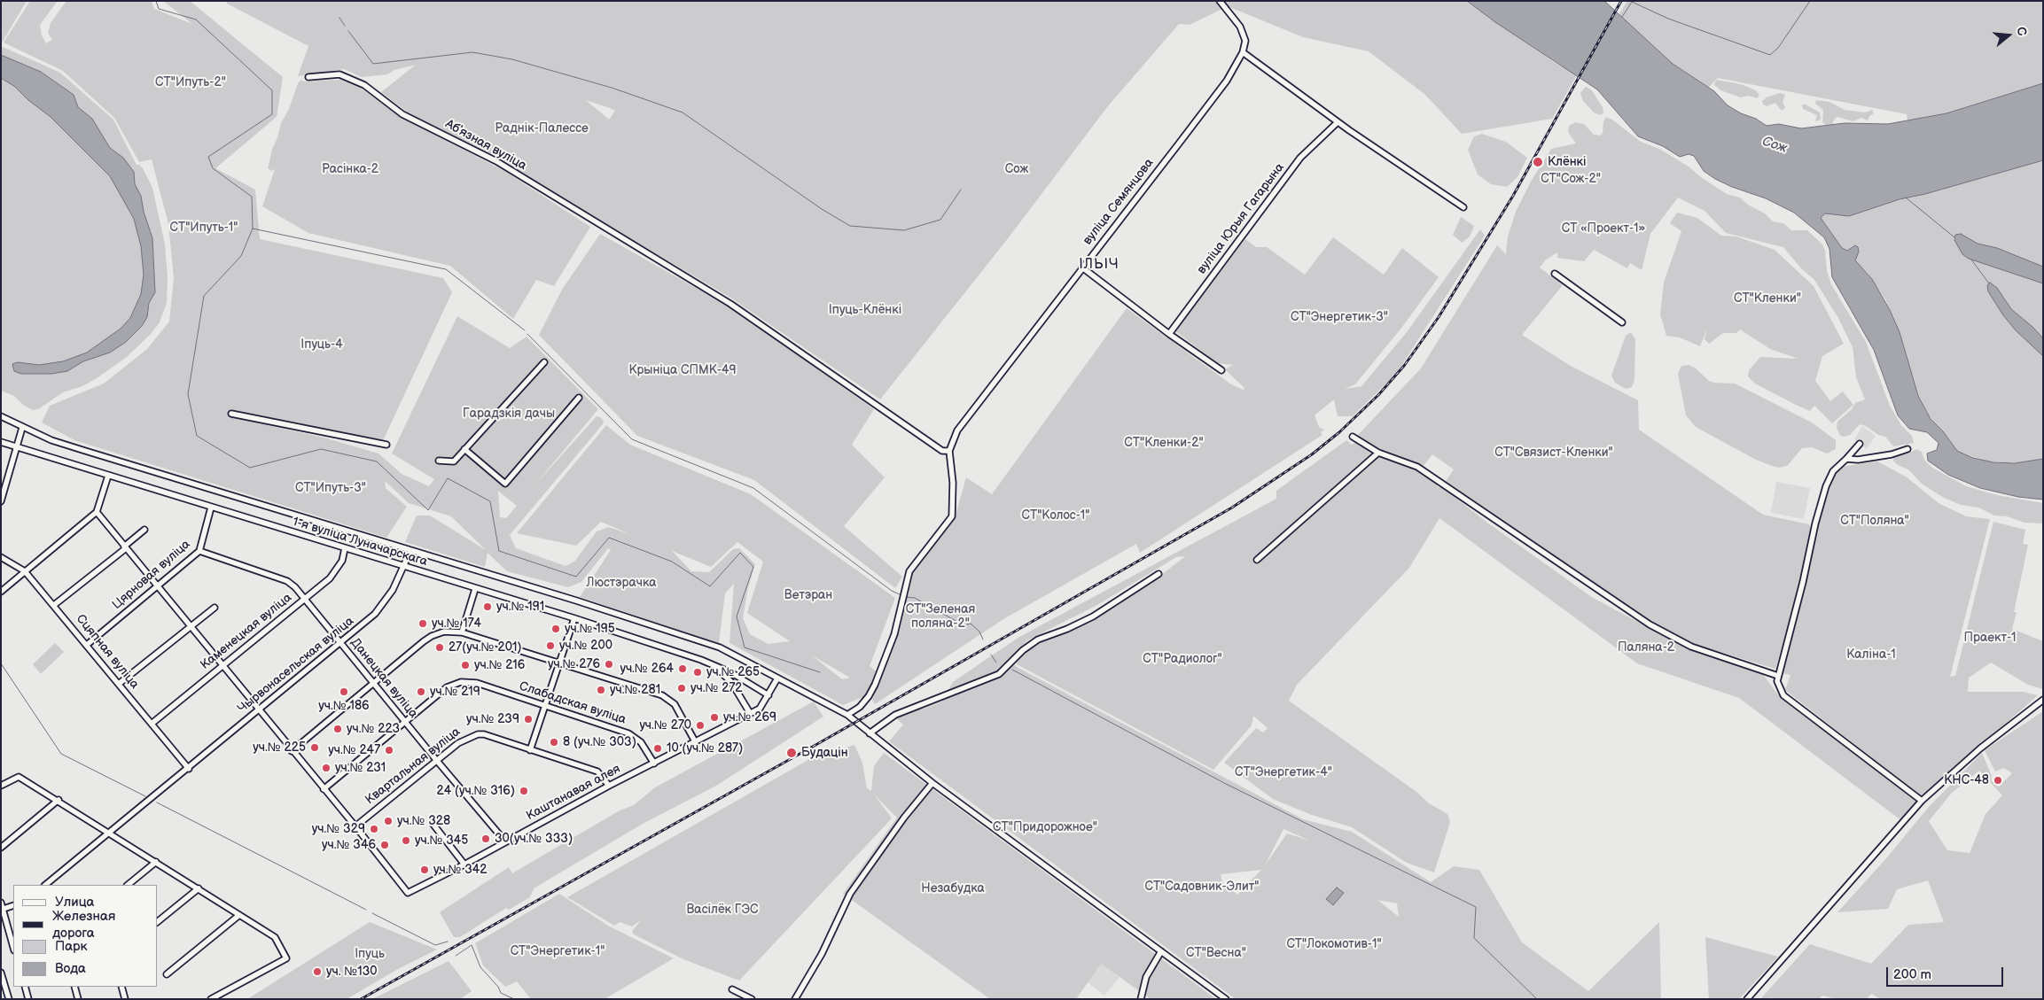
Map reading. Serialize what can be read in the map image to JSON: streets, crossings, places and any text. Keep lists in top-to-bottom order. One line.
{"streets":{"street":["Абʼязная вуліца","вуліца Семянцова","вуліца Юрыя Гагарына","1-я вуліца Луначарскага","Цярновая вуліца","Каменецкая вуліца","Сцяпная вуліца","Чырвонасельская вуліца","Данецкая вуліца","Слабадская вуліца","Квартальная вуліца","Каштанавая алея"]},"crossings":[["Абʼязная вуліца","вуліца Семянцова"],["1-я вуліца Луначарскага","Цярновая вуліца"],["1-я вуліца Луначарскага","Каменецкая вуліца"],["1-я вуліца Луначарскага","Чырвонасельская вуліца"],["1-я вуліца Луначарскага","Каштанавая алея"],["Цярновая вуліца","Сцяпная вуліца"],["Цярновая вуліца","Данецкая вуліца"],["Каменецкая вуліца","Сцяпная вуліца"],["Каменецкая вуліца","Данецкая вуліца"],["Сцяпная вуліца","Чырвонасельская вуліца"],["Чырвонасельская вуліца","Данецкая вуліца"],["Данецкая вуліца","Слабадская вуліца"],["Данецкая вуліца","Квартальная вуліца"],["Данецкая вуліца","Каштанавая алея"],["Слабадская вуліца","Каштанавая алея"],["Квартальная вуліца","Каштанавая алея"]],"districts":["ІЛЬІЧ"],"water":["Сож"],"parks":["СТ\"Ипуть-2\"","Раднік-Палессе","Расінка-2","Сож","СТ\"Сож-2\"","СТ\"Ипуть-1\"","СТ «Проект-1»","СТ\"Кленки\"","Іпуць-Клёнкі","СТ\"Энергетик-3\"","Іпуць-4","Крыніца СПМК-49","Гарадзкія дачы","СТ\"Кленки-2\"","СТ\"Связист-Кленки\"","СТ\"Ипуть-3\"","СТ\"Колос-1\"","СТ\"Поляна\"","Люстэрачка","Ветэран","СТ\"Зеленая поляна-2\"","Праект-1","Паляна-2","Каліна-1","СТ\"Радиолог\"","СТ\"Энергетик-4\"","СТ\"Придорожное\"","СТ\"Садовник-Элит\"","Незабудка","Васілёк ГЭС","СТ\"Локомотив-1\"","СТ\"Энергетик-1\"","СТ\"Весна\"","Іпуць"],"places":["Клёнкі","уч.№ 191","уч.№ 174","уч.№ 195","уч.№ 200","27(уч.№ 201)","уч.№ 276","уч.№ 216","уч.№ 264","уч.№ 265","уч.№ 272","уч.№ 281","уч.№ 186","уч.№ 219","уч.№ 269","уч.№ 239","уч.№ 270","уч.№ 223","8 (уч.№ 303)","уч.№ 225","10 (уч.№ 287)","уч.№ 247","Будацін","уч.№ 231","КНС-48","24 (уч.№ 316)","уч.№ 328","уч.№ 329","30(уч.№ 333)","уч.№ 345","уч.№ 346","уч.№ 342","уч. №130"],"legend":["Улица","Железная дорога","Парк","Вода"],"scale_bar":"200 m","north":"right"}
